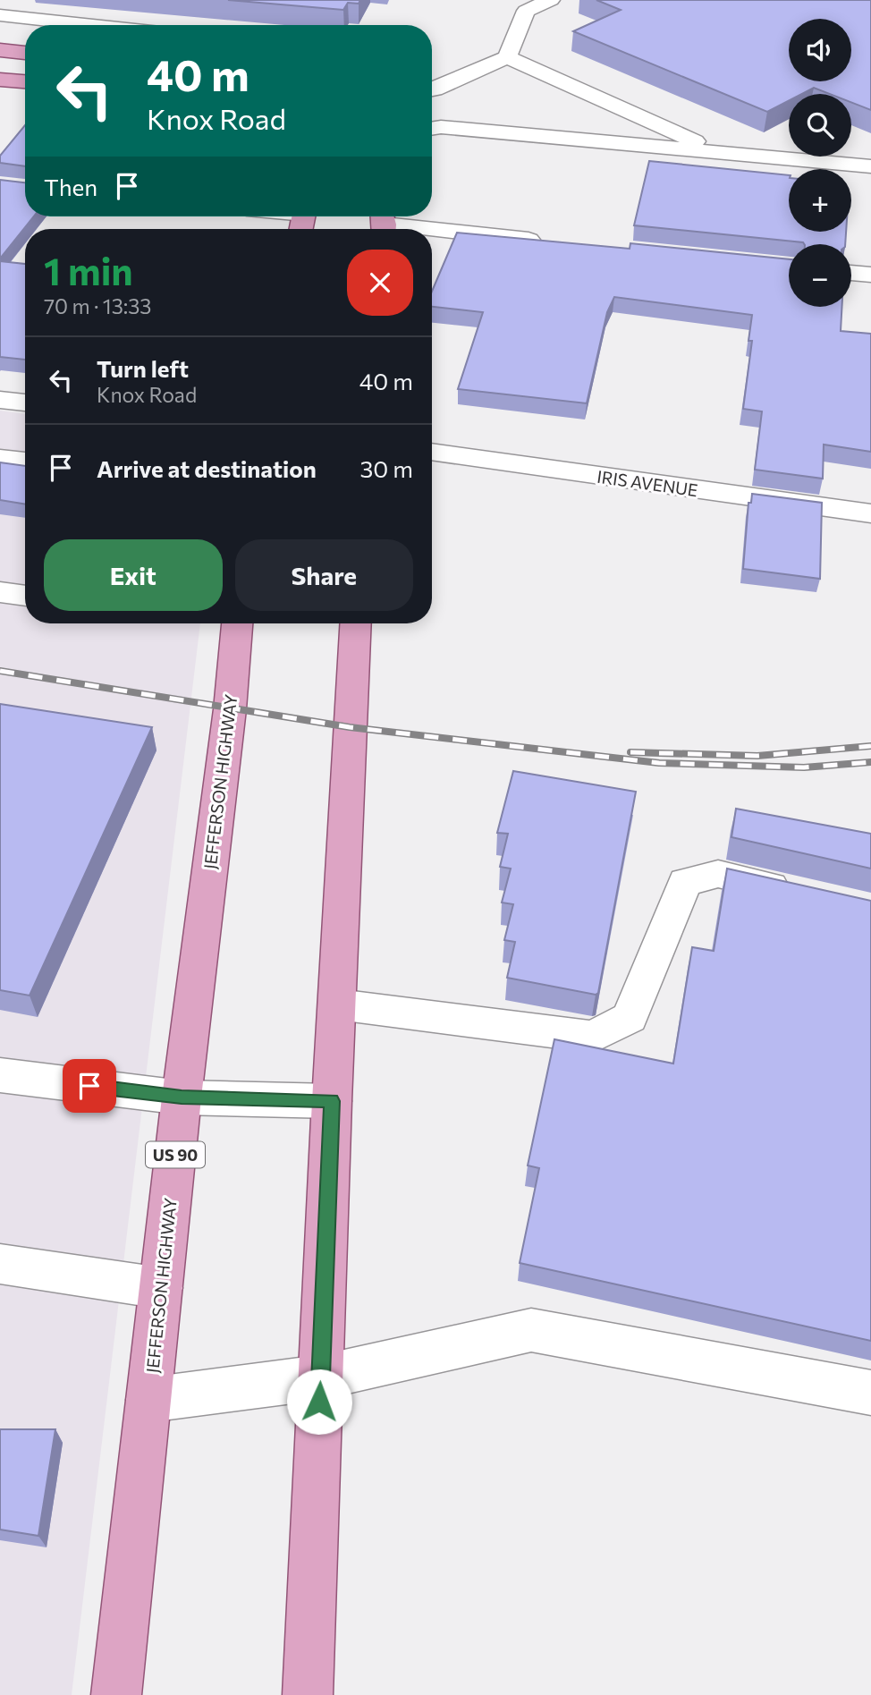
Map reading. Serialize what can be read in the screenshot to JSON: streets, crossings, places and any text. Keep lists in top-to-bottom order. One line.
{"streets":{"main road":["JEFFERSON HIGHWAY","US 90"],"street":["IRIS AVENUE"]},"page":{"map_buttons":["+","−"],"turn":["40 m","Knox Road"],"then":"Then","heading":["1 min","70 m · 13:33"],"list":[{"name":"Turn left","note":"Knox Road","value":"40 m"},{"name":"Arrive at destination","value":"30 m"}],"buttons":["Exit","Share"]}}
